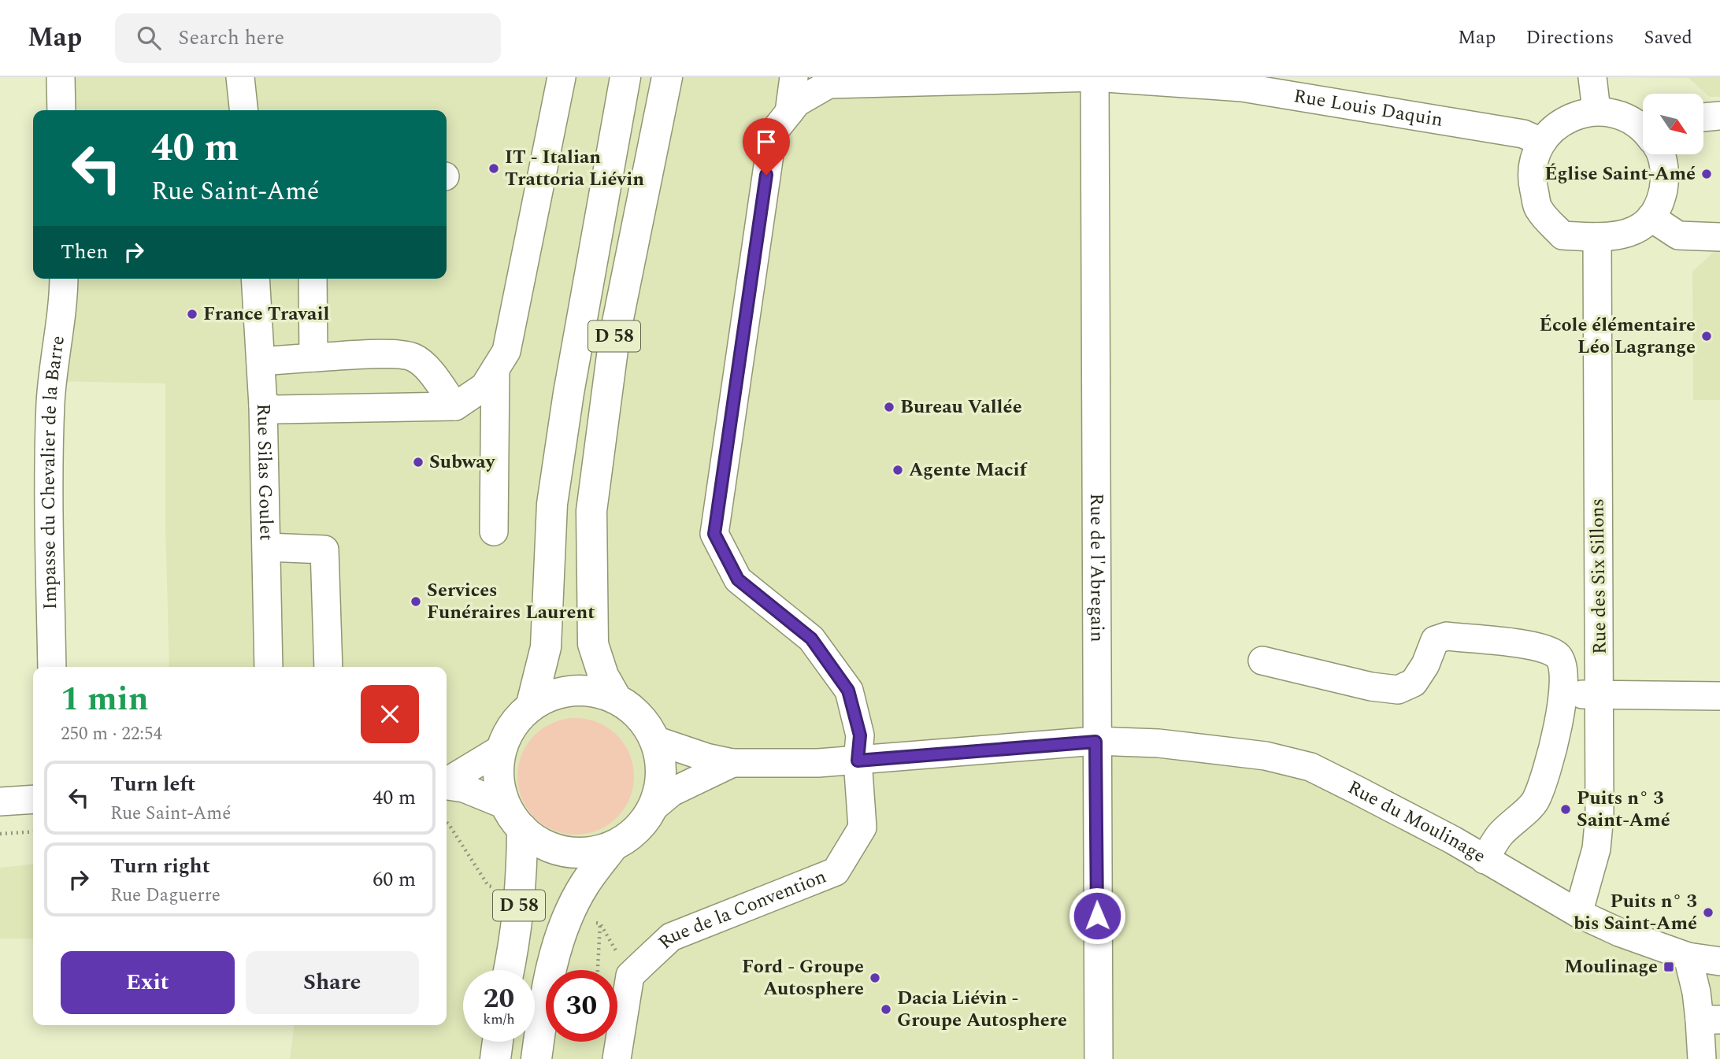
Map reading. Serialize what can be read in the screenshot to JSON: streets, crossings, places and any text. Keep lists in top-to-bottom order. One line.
{"streets":{"main road":["D 58"],"street":["Rue Louis Daquin","Impasse du Chevalier de la Barre","Rue Silas Goulet","Rue de l'Abregain","Rue des Six Sillons","Rue du Moulinage","Rue de la Convention"]},"crossings":[["Rue Louis Daquin","Rue de l'Abregain"],["Rue Louis Daquin","Rue de la Convention"],["Rue de l'Abregain","Rue du Moulinage"],["Rue des Six Sillons","Rue du Moulinage"],["Rue du Moulinage","Rue de la Convention"]],"places":{"other":["IT - Italian Trattoria Liévin","Église Saint-Amé","France Travail","École élémentaire Léo Lagrange","Bureau Vallée","Subway","Agente Macif","Services Funéraires Laurent","Puits n° 3 Saint-Amé","Puits n° 3 bis Saint-Amé","Ford - Groupe Autosphere","Dacia Liévin - Groupe Autosphere"],"transit":["Moulinage"]},"north":"bottom right","page":{"header":"Map","search":"Search here","nav":["Map","Directions","Saved"],"turn":["40 m","Rue Saint-Amé"],"then":"Then","heading":["1 min","250 m · 22:54"],"list":[{"name":"Turn left","note":"Rue Saint-Amé","value":"40 m"},{"name":"Turn right","note":"Rue Daguerre","value":"60 m"}],"buttons":["Exit","Share"],"speed":"20 km/h","limit":"30"}}
